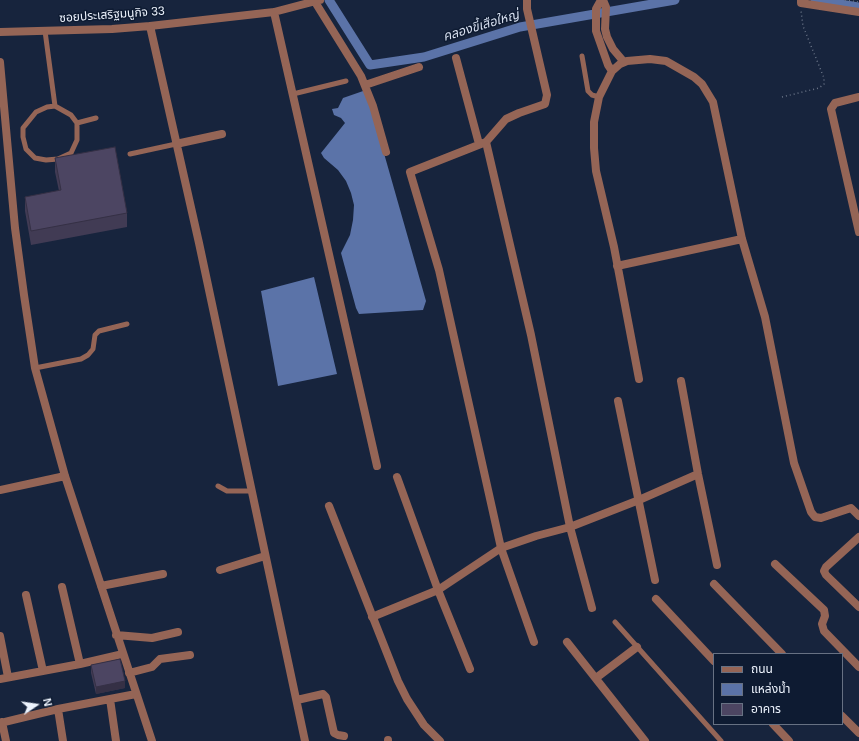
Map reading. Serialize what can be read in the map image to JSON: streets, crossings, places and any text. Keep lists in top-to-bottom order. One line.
{"streets":{"street":["ซอยประเสริฐมนูกิจ 33"]},"water":["คลองขี้เสือใหญ่"],"legend":["ถนน","แหล่งน้ำ","อาคาร"],"north":"right"}
